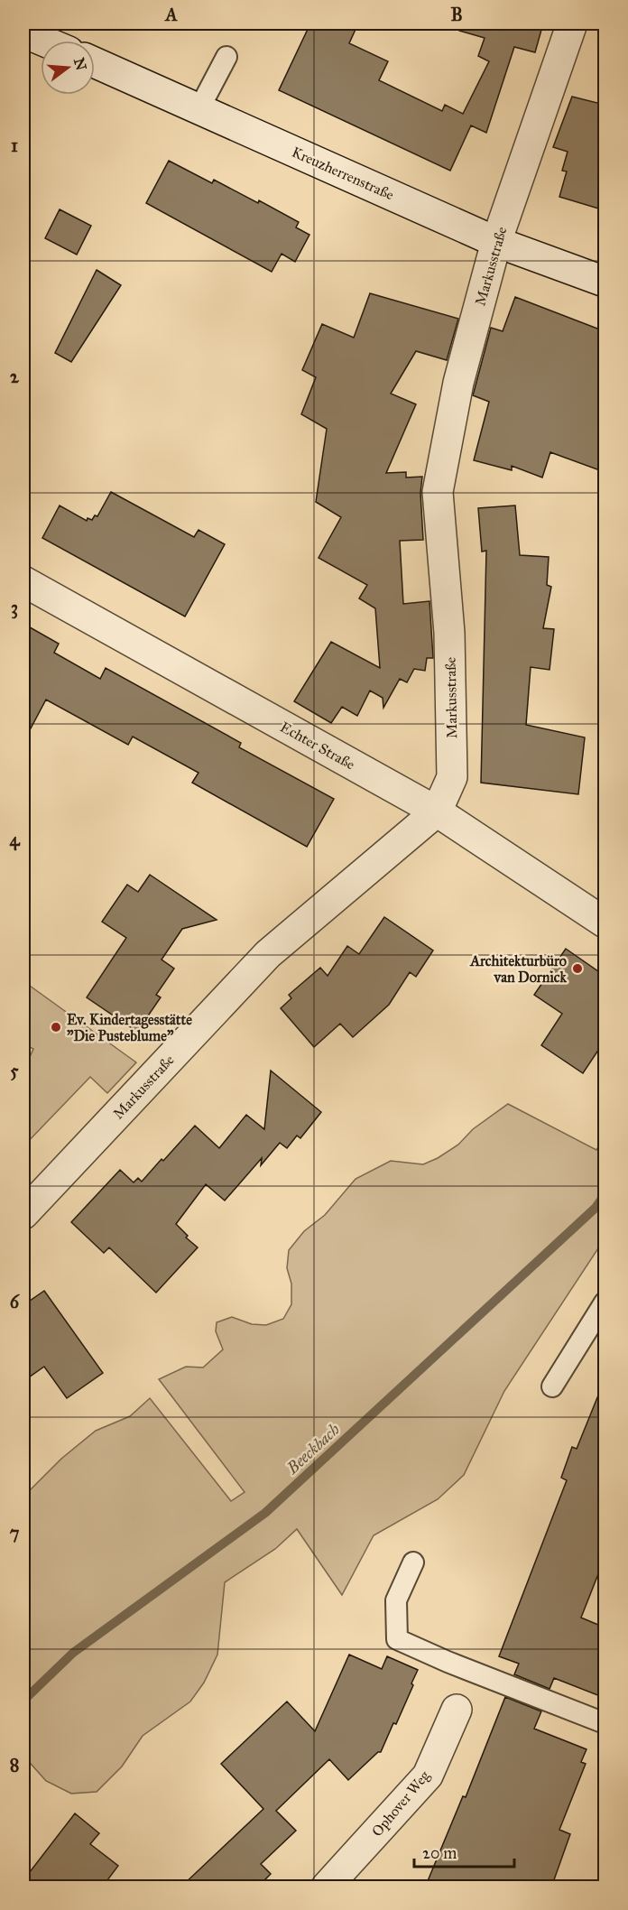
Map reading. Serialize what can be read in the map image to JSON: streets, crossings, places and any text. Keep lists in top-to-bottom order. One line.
{"streets":{"street":["Kreuzherrenstraße","Markusstraße","Echter Straße","Ophover Weg"]},"crossings":[["Kreuzherrenstraße","Markusstraße"],["Markusstraße","Echter Straße"]],"water":["Beeckbach"],"places":["Architekturbüro van Dornick","Ev. Kindertagesstätte \"Die Pusteblume\""],"scale_bar":"20 m","north":"right","grid":{"columns":["A","B"],"rows":["1","2","3","4","5","6","7","8"]}}
